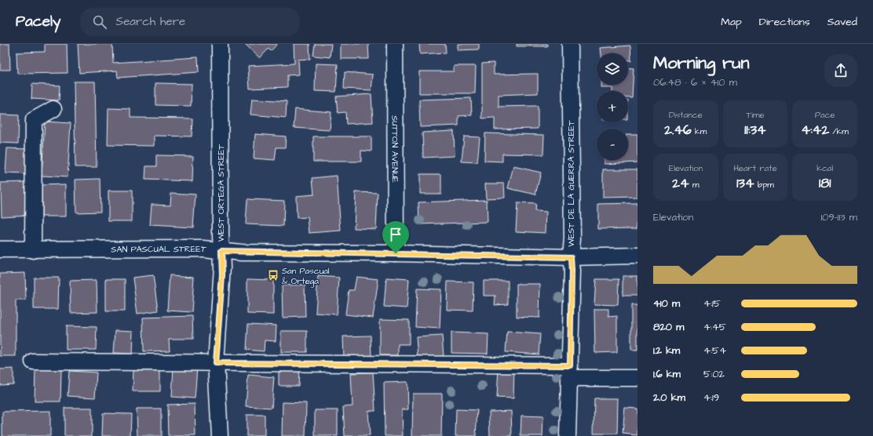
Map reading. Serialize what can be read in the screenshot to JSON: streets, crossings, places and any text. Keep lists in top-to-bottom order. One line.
{"streets":{"street":["SUTTON AVENUE","WEST DE LA GUERRA STREET","WEST ORTEGA STREET","SAN PASCUAL STREET"]},"crossings":[["SUTTON AVENUE","SAN PASCUAL STREET"],["WEST DE LA GUERRA STREET","SAN PASCUAL STREET"],["WEST ORTEGA STREET","SAN PASCUAL STREET"]],"places":{"bus stop":["San Pascual & Ortega"]},"page":{"header":"Pacely","search":"Search here","nav":["Map","Directions","Saved"],"heading":["Morning run","06:48 · 6 × 410 m"],"map_buttons":["+","−"],"stats":[["Distance","2.46 km"],["Time","11:34"],["Pace","4:42 /km"],["Elevation","24 m"],["Heart rate","134 bpm"],["kcal","181"]],"chart":["Elevation","109–113 m"],"list":[{"name":"410 m","note":"4:15"},{"name":"820 m","note":"4:45"},{"name":"1.2 km","note":"4:54"},{"name":"1.6 km","note":"5:02"},{"name":"2.0 km","note":"4:19"}]}}
